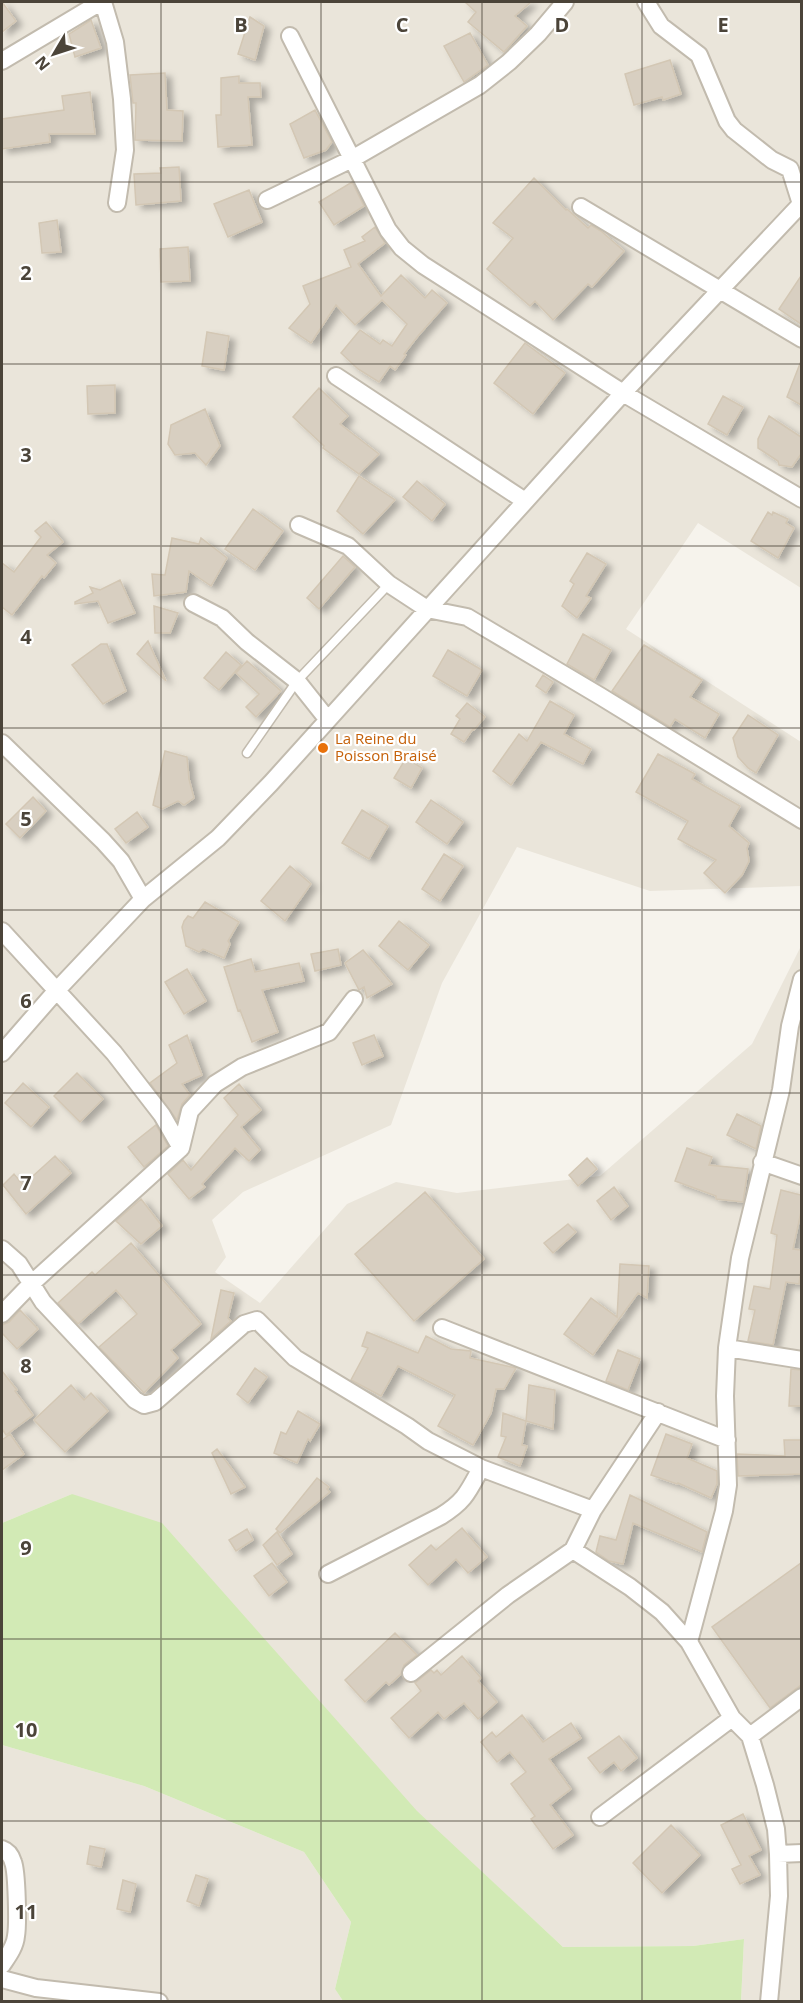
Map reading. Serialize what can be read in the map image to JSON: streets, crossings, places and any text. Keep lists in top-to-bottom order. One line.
{"places":["La Reine du Poisson Braisé"],"north":"bottom left","grid":{"columns":["B","C","D","E"],"rows":["2","3","4","5","6","7","8","9","10","11"]}}
